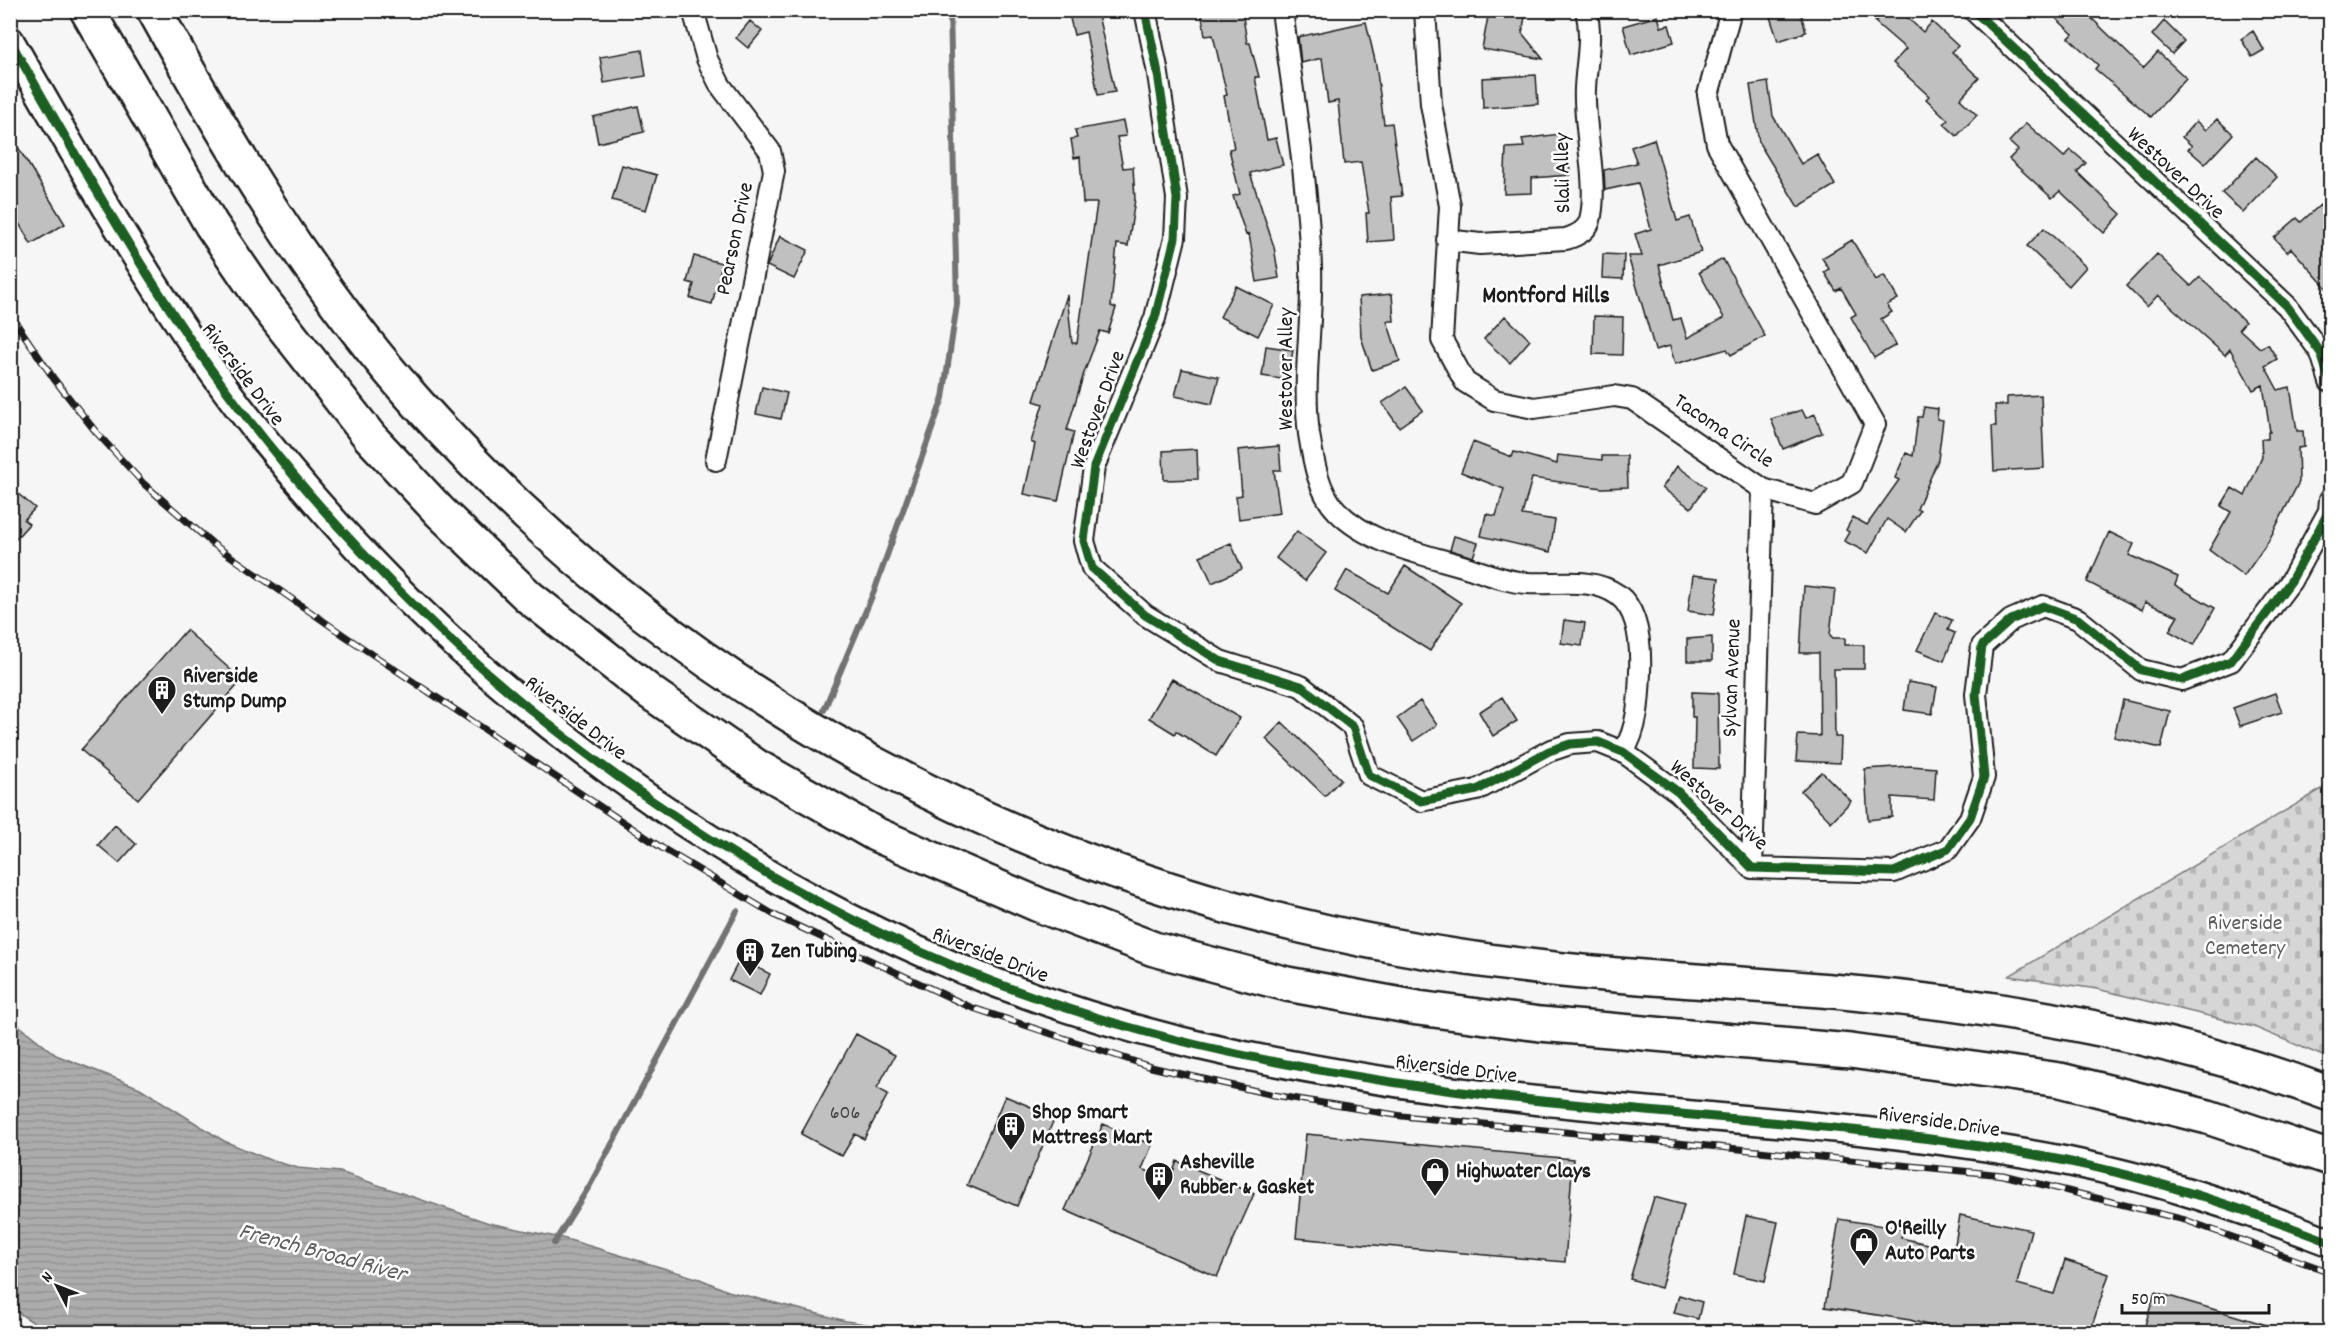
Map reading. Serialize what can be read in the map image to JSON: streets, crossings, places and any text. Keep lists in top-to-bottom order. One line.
{"streets":{"main road":["Riverside Drive"],"street":["Slali Alley","Westover Drive","Pearson Drive","Westover Alley","Tacoma Circle","Sylvan Avenue"]},"crossings":[["Slali Alley","Tacoma Circle"],["Westover Drive","Westover Alley"],["Westover Drive","Sylvan Avenue"],["Tacoma Circle","Sylvan Avenue"]],"districts":["Montford Hills"],"water":["French Broad River"],"parks":["Riverside Cemetery"],"places":{"building":["Riverside Stump Dump","Zen Tubing","Shop Smart Mattress Mart","Asheville Rubber & Gasket"],"shop":["Highwater Clays","O'Reilly Auto Parts"]},"house_numbers":["606"],"scale_bar":"50 m","north":"top left"}
